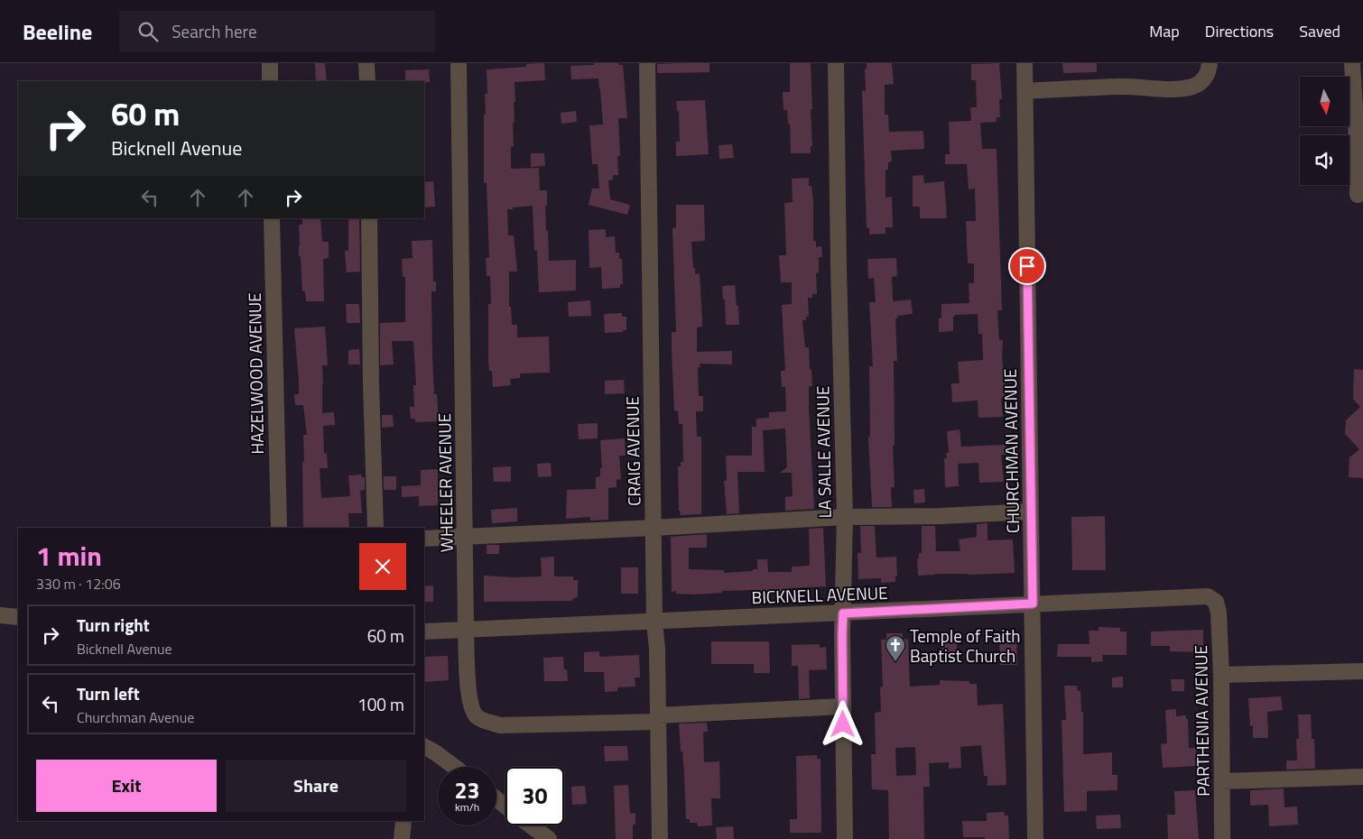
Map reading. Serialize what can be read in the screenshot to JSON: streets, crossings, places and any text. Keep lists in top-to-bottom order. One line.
{"streets":{"street":["HAZELWOOD AVENUE","CRAIG AVENUE","CHURCHMAN AVENUE","LA SALLE AVENUE","WHEELER AVENUE","BICKNELL AVENUE","PARTHENIA AVENUE"]},"crossings":[["CRAIG AVENUE","WHEELER AVENUE"],["CRAIG AVENUE","BICKNELL AVENUE"],["CHURCHMAN AVENUE","BICKNELL AVENUE"],["LA SALLE AVENUE","WHEELER AVENUE"],["LA SALLE AVENUE","BICKNELL AVENUE"],["WHEELER AVENUE","BICKNELL AVENUE"],["BICKNELL AVENUE","PARTHENIA AVENUE"]],"places":{"church":["Temple of Faith Baptist Church"]},"north":"bottom","page":{"header":"Beeline","search":"Search here","nav":["Map","Directions","Saved"],"turn":["60 m","Bicknell Avenue"],"heading":["1 min","330 m · 12:06"],"list":[{"name":"Turn right","note":"Bicknell Avenue","value":"60 m"},{"name":"Turn left","note":"Churchman Avenue","value":"100 m"}],"buttons":["Exit","Share"],"speed":"23 km/h","limit":"30"}}
